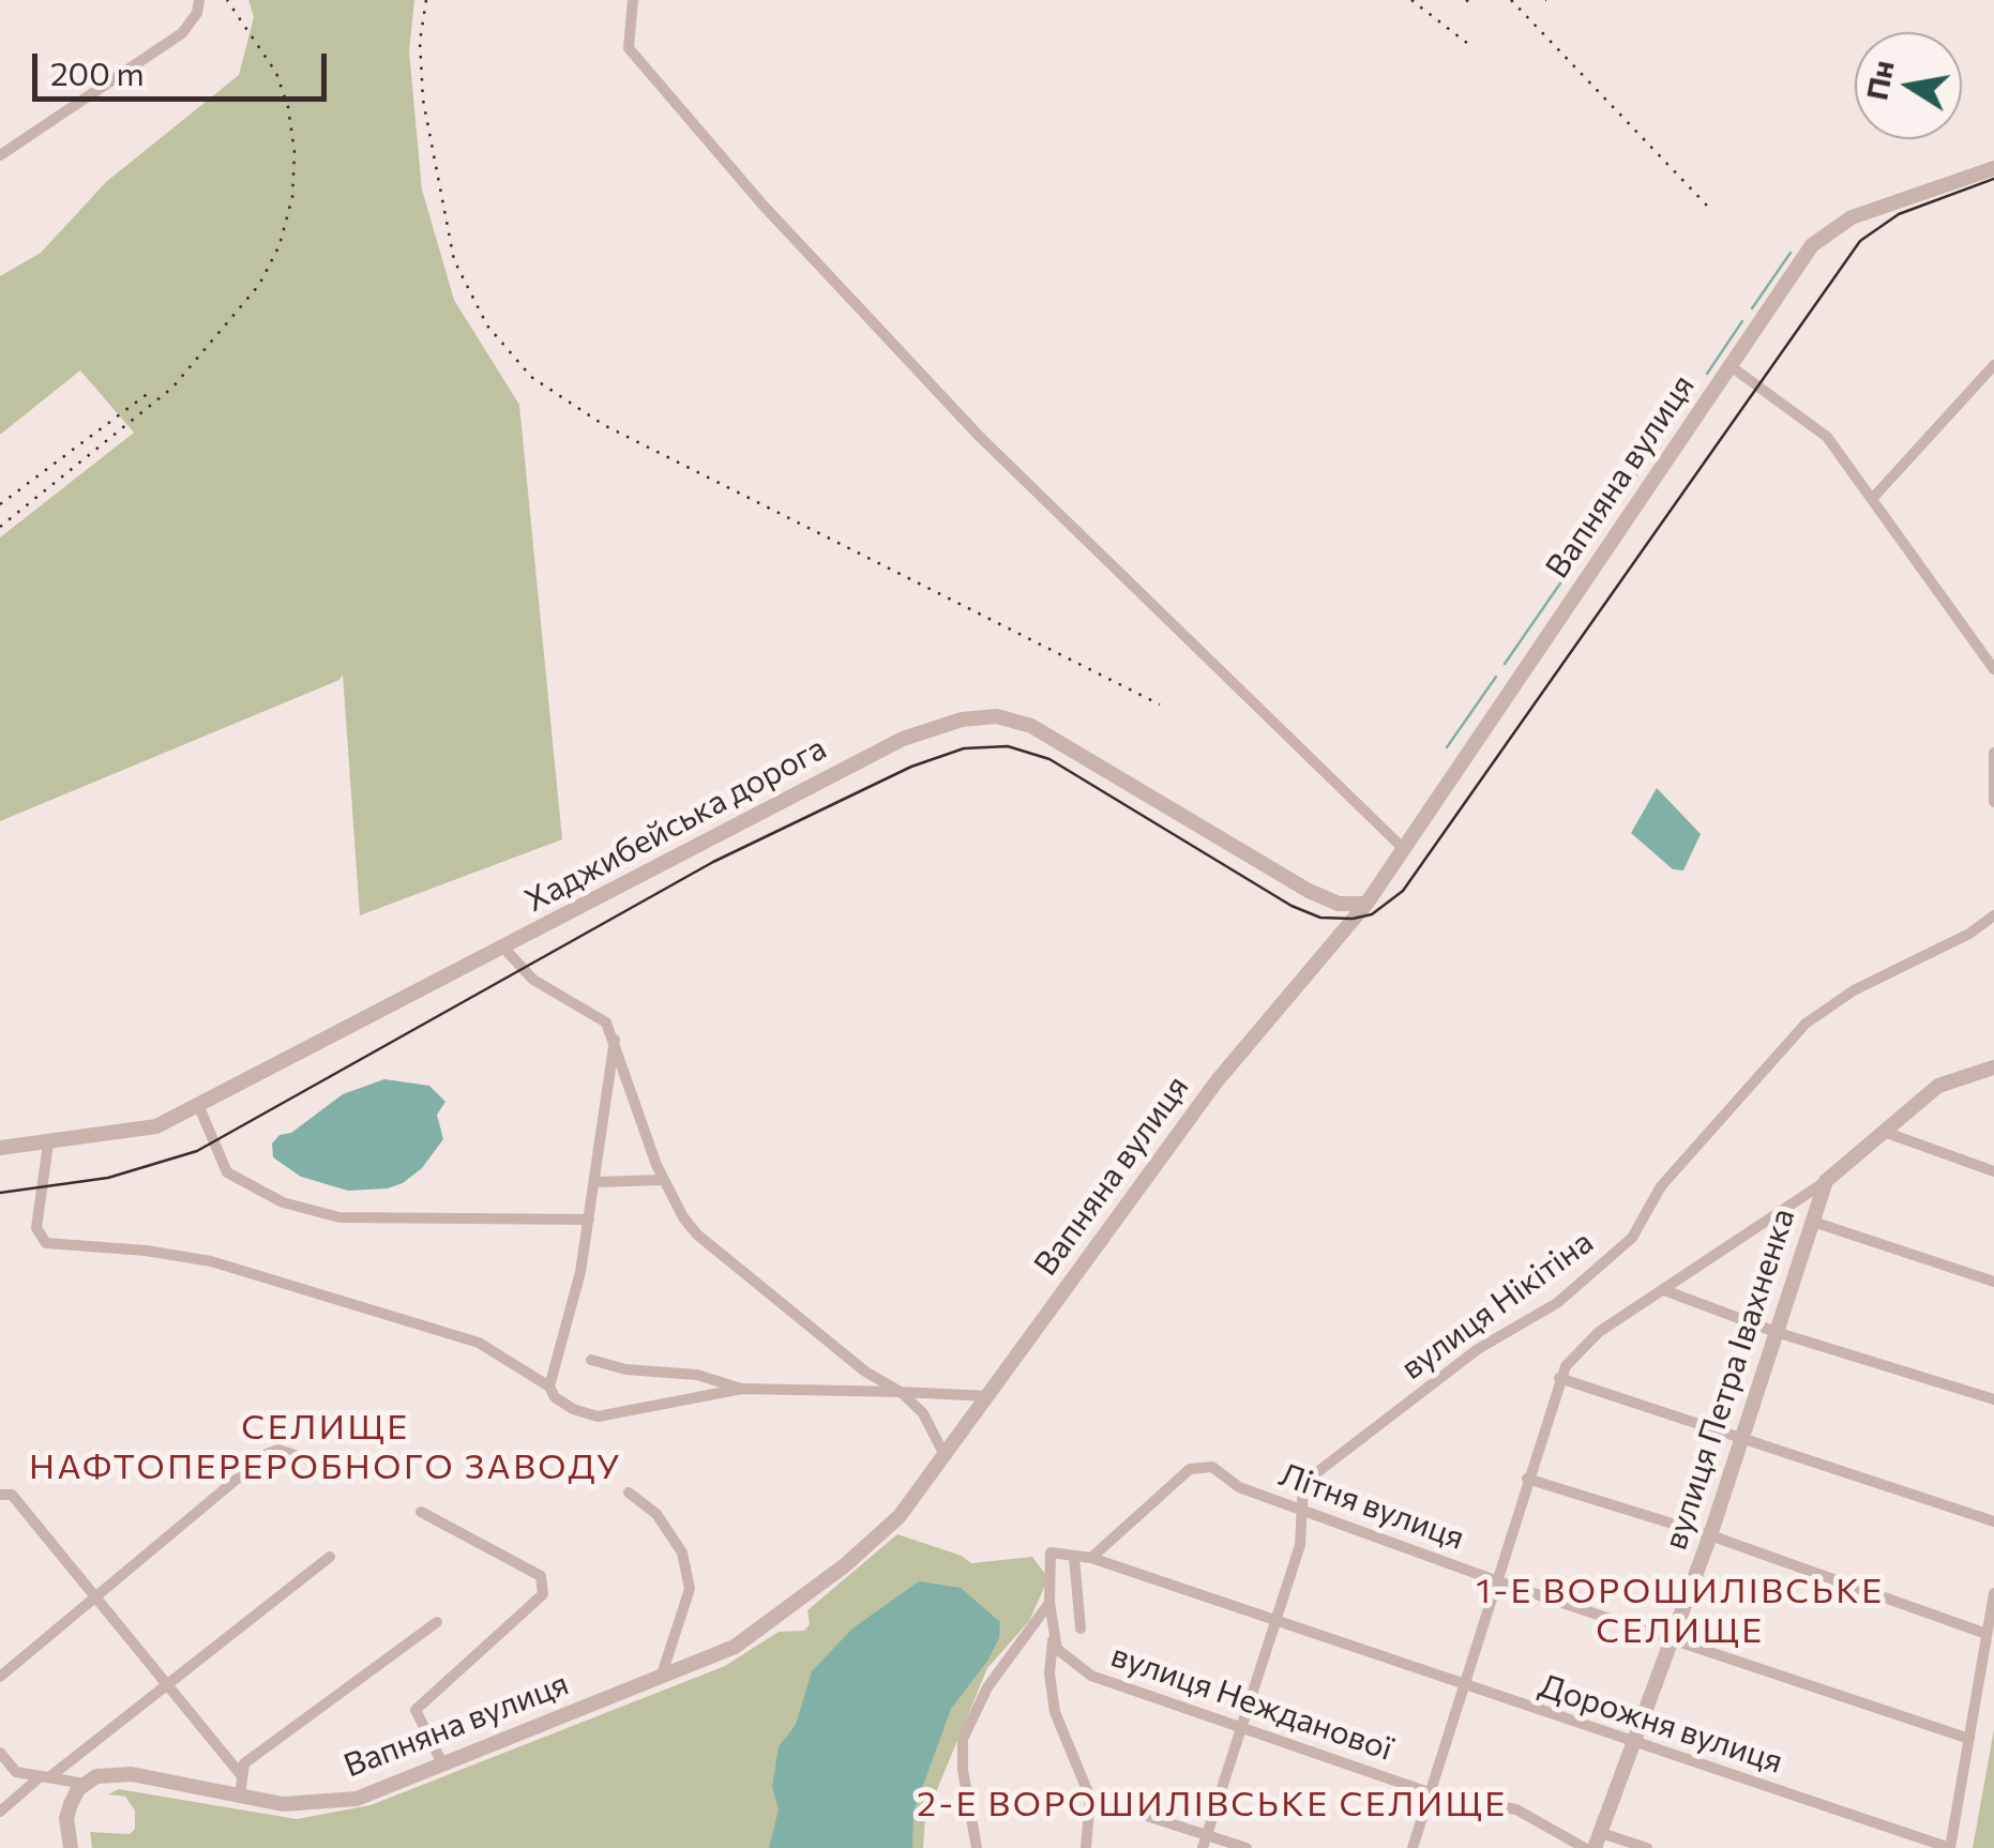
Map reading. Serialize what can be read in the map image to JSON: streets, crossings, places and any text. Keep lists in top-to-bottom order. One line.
{"streets":{"street":["Вапняна вулиця","Хаджибейська дорога","вулиця Нікітіна","вулиця Петра Івахненка","Літня вулиця","вулиця Нежданової","Дорожня вулиця"]},"crossings":[["Вапняна вулиця","Хаджибейська дорога"],["вулиця Нікітіна","Літня вулиця"],["вулиця Нікітіна","вулиця Нежданової"],["вулиця Нікітіна","Дорожня вулиця"],["вулиця Петра Івахненка","Літня вулиця"],["вулиця Петра Івахненка","Дорожня вулиця"],["Літня вулиця","Дорожня вулиця"]],"districts":["СЕЛИЩЕ НАФТОПЕРЕРОБНОГО ЗАВОДУ","1-Е ВОРОШИЛІВСЬКЕ СЕЛИЩЕ","2-Е ВОРОШИЛІВСЬКЕ СЕЛИЩЕ"],"scale_bar":"200 m","north":"left"}
